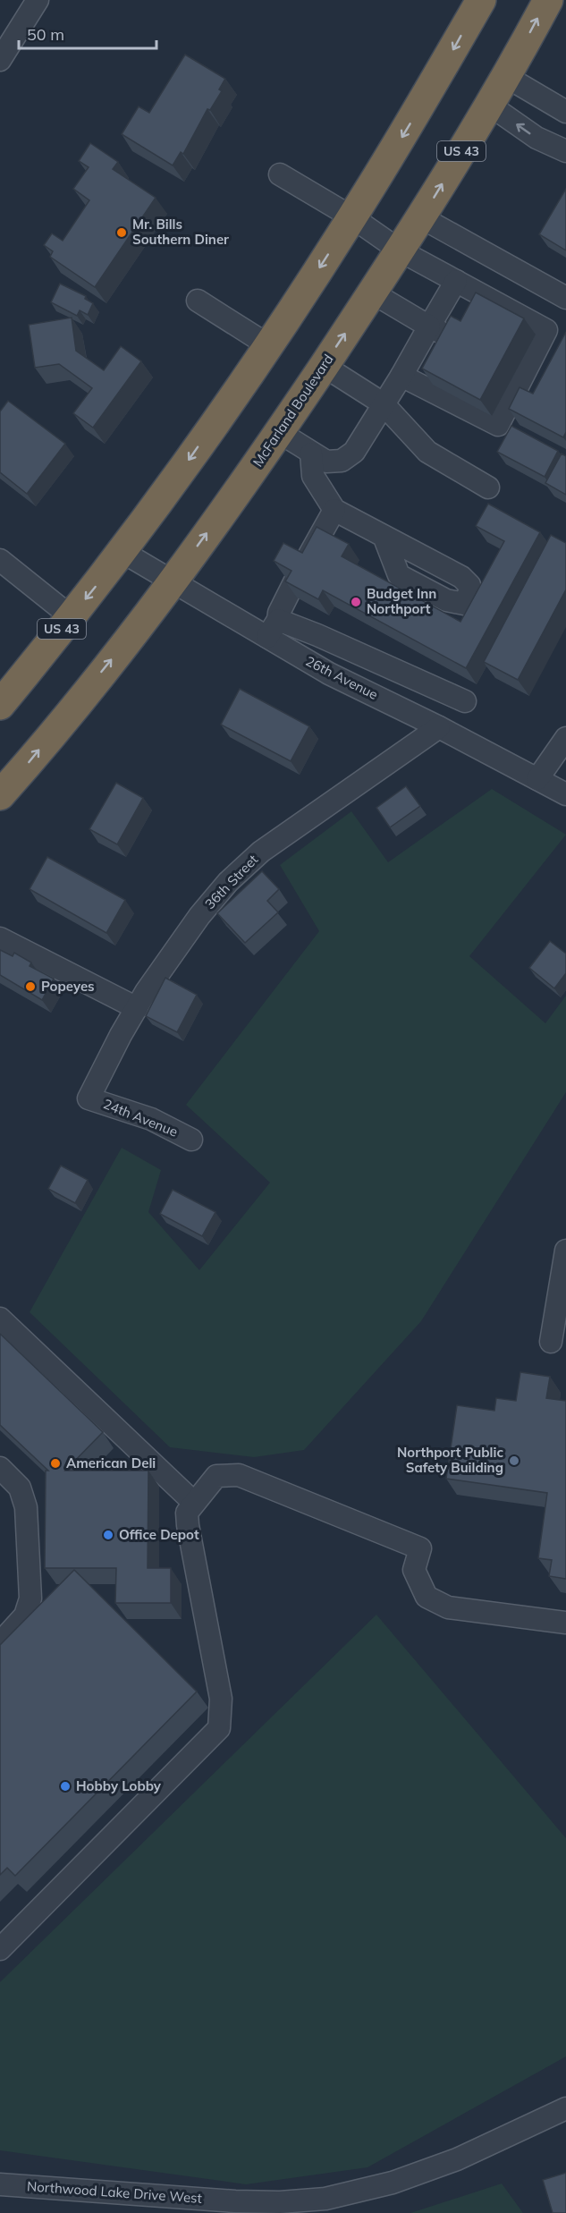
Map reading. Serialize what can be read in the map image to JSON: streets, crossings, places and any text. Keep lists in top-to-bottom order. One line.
{"streets":{"highway":["US 43","McFarland Boulevard"],"street":["26th Avenue","36th Street","24th Avenue","Northwood Lake Drive West"]},"crossings":[["US 43","26th Avenue"],["McFarland Boulevard","26th Avenue"],["26th Avenue","36th Street"],["36th Street","24th Avenue"]],"places":["Mr. Bills Southern Diner","Budget Inn Northport","Popeyes","Northport Public Safety Building","American Deli","Office Depot","Hobby Lobby"],"scale_bar":"50 m"}
